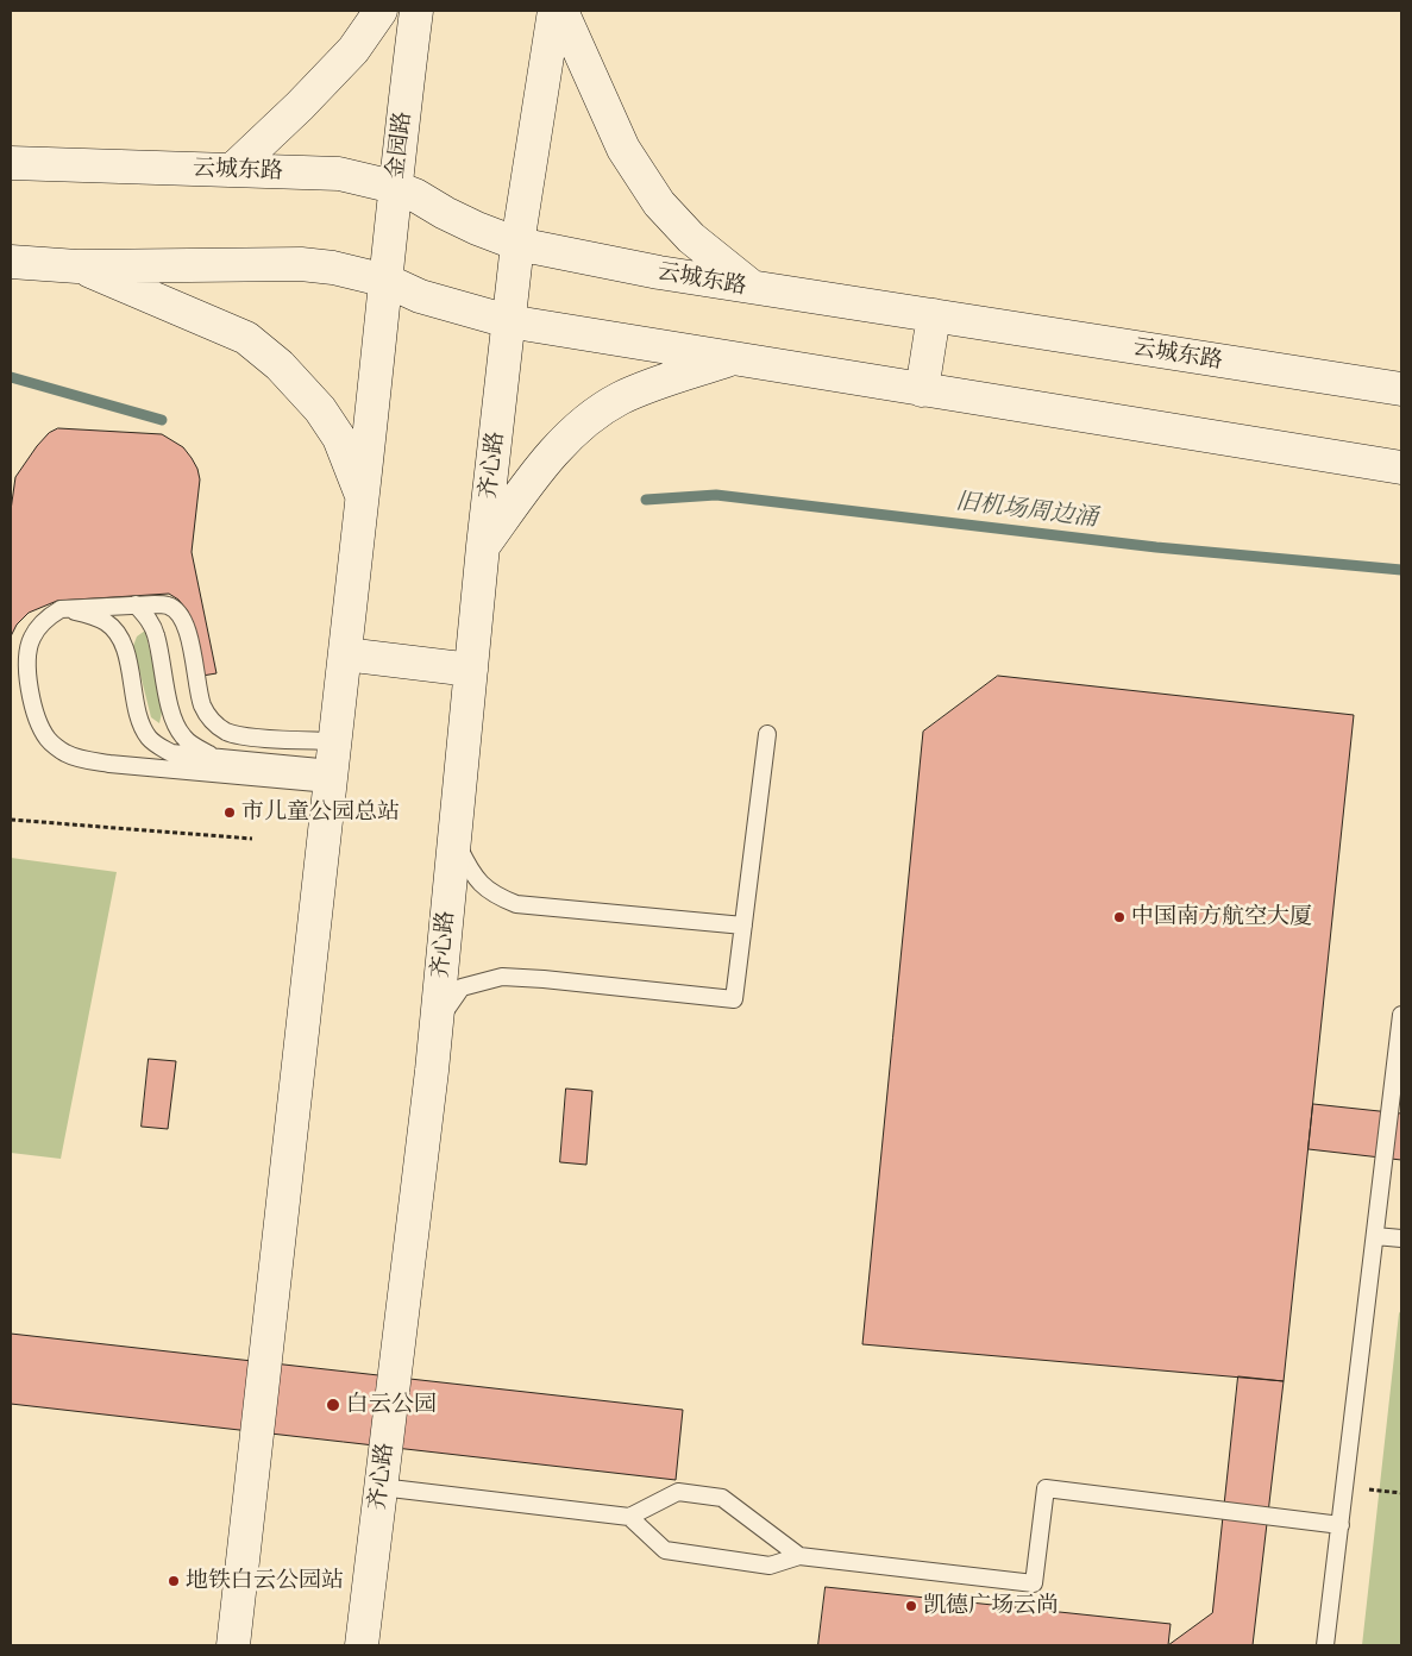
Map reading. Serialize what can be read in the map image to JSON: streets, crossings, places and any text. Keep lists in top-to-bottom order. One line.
{"streets":{"main road":["金园路","云城东路","齐心路"]},"crossings":[["金园路","云城东路"],["云城东路","齐心路"]],"water":["旧机场周边涌"],"places":["市儿童公园总站","中国南方航空大厦","白云公园","地铁白云公园站","凯德广场云尚"]}
